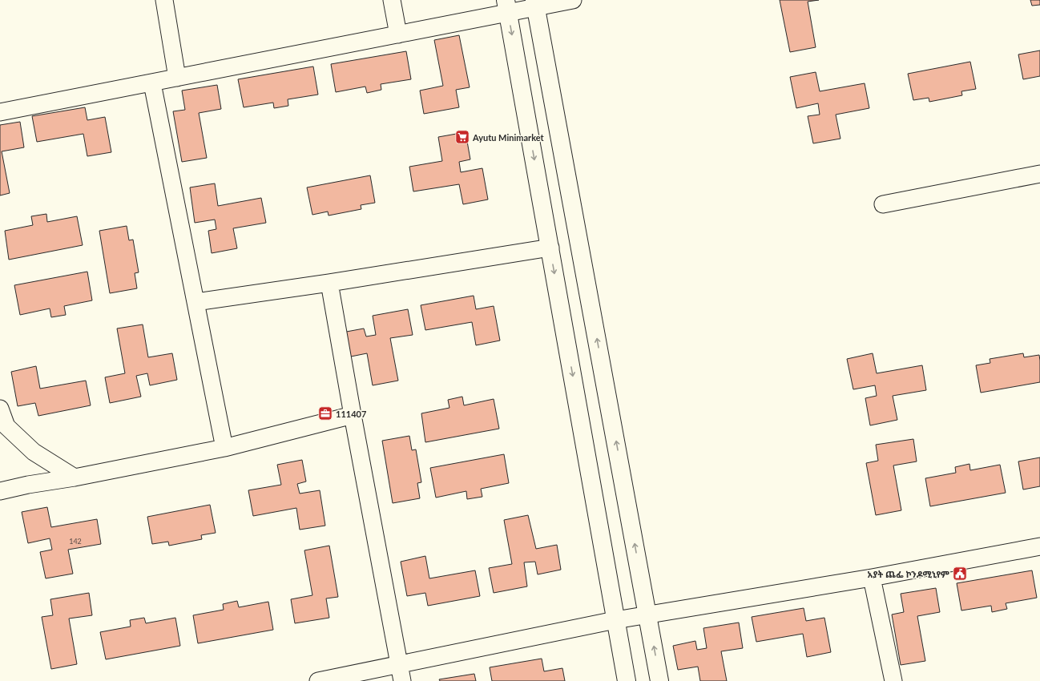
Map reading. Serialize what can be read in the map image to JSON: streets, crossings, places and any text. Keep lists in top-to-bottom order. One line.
{"places":{"supermarket":["Ayutu Minimarket"],"office":["111407"],"public building":["አያት ጨፌ ኮንዶሚኒየም"]},"house_numbers":["142"]}
